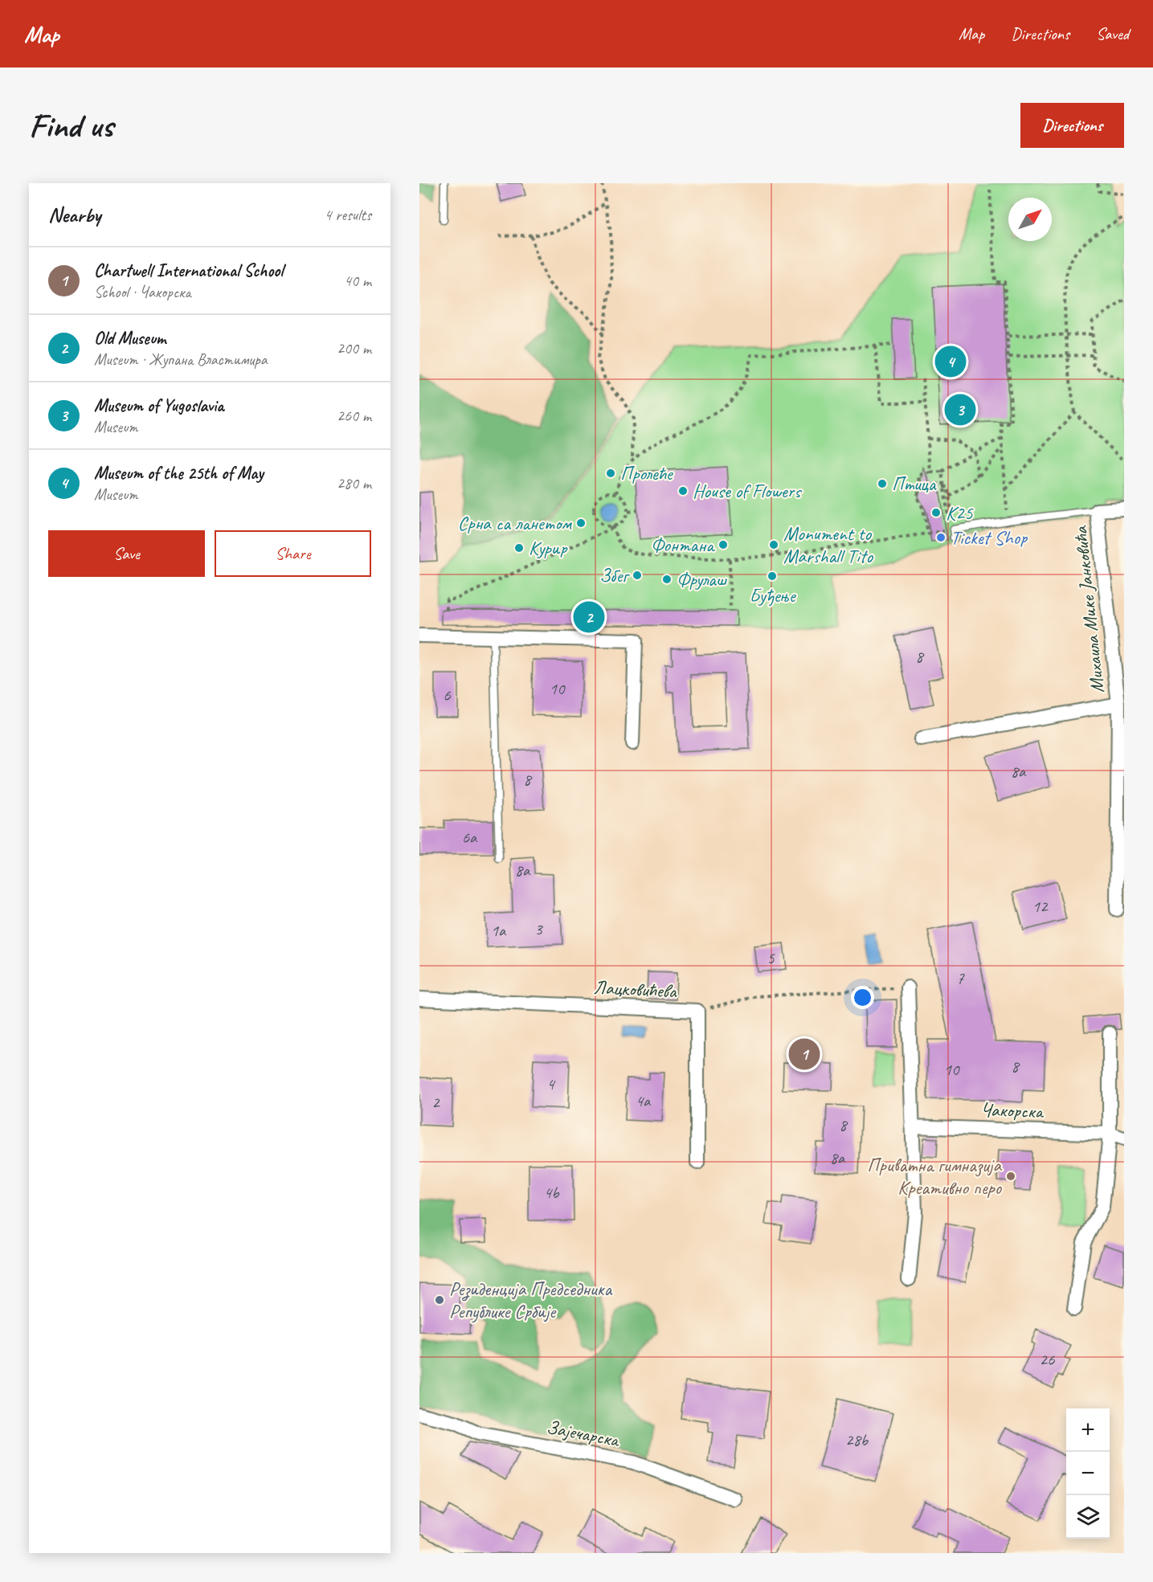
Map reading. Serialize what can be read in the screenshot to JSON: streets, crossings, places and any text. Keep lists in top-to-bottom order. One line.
{"streets":{"street":["Михаила Мике Јанковића","Лацковићева","Чакорска","Зајечарска"]},"places":["Пролеће","Птица","House of Flowers","K25","Срна са ланетом","Ticket Shop","Фонтана","Monument to Marshall Tito","Курир","Збег","Буђење","Фрулаш","Приватна гимназија Креативно перо","Резиденција Председника Републике Србије"],"house_numbers":["8","10","6","8a","8","6a","8a","12","3","1a","5","7","8","10","4","4a","2","8","8a","4b","26","28b"],"north":"top right","page":{"header":"Map","nav":["Map","Directions","Saved"],"buttons":["Directions",["Save","Share"]],"title":"Find us","heading":["Nearby","4 results"],"list":[{"mark":"1","name":"Chartwell International School","note":"School · Чакорска","value":"40 m"},{"mark":"2","name":"Old Museum","note":"Museum · Жупана Властимира","value":"200 m"},{"mark":"3","name":"Museum of Yugoslavia","note":"Museum","value":"260 m"},{"mark":"4","name":"Museum of the 25th of May","note":"Museum","value":"280 m"}],"pins":["4","3","2","1"],"map_buttons":["+","−"]}}
